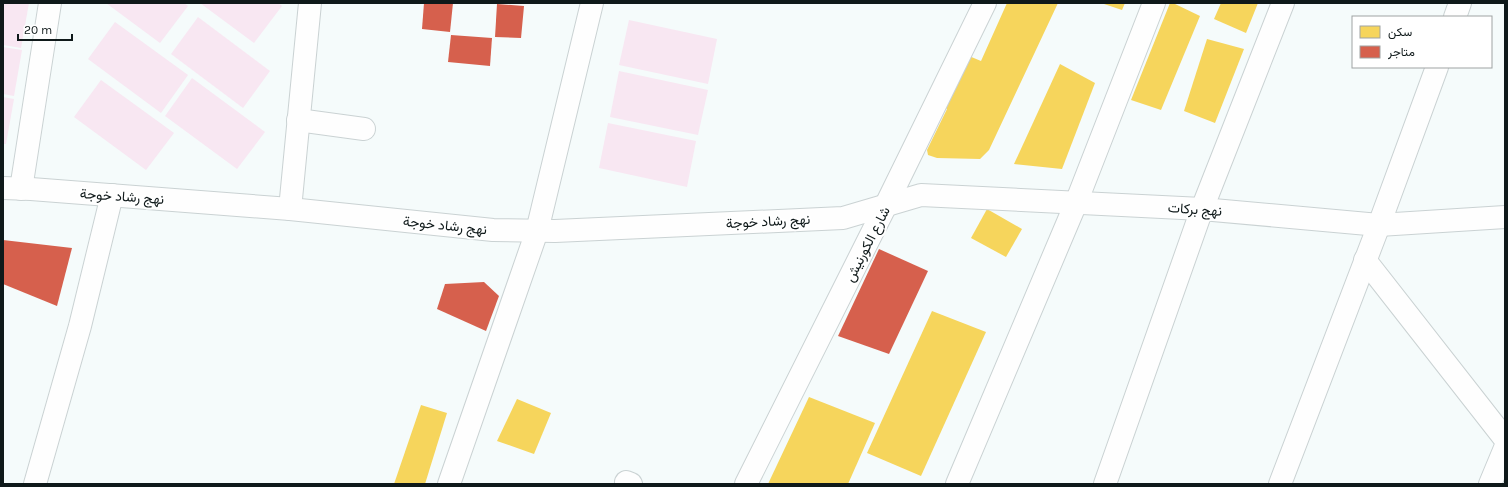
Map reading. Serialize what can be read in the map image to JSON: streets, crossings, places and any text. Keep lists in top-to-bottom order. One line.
{"streets":{"street":["نهج رشاد خوجة","نهج بركات","شارع الكورنيش"]},"crossings":[["نهج رشاد خوجة","نهج بركات"],["نهج رشاد خوجة","شارع الكورنيش"],["نهج بركات","شارع الكورنيش"]],"legend":["سكن","متاجر"],"scale_bar":"20 m"}
